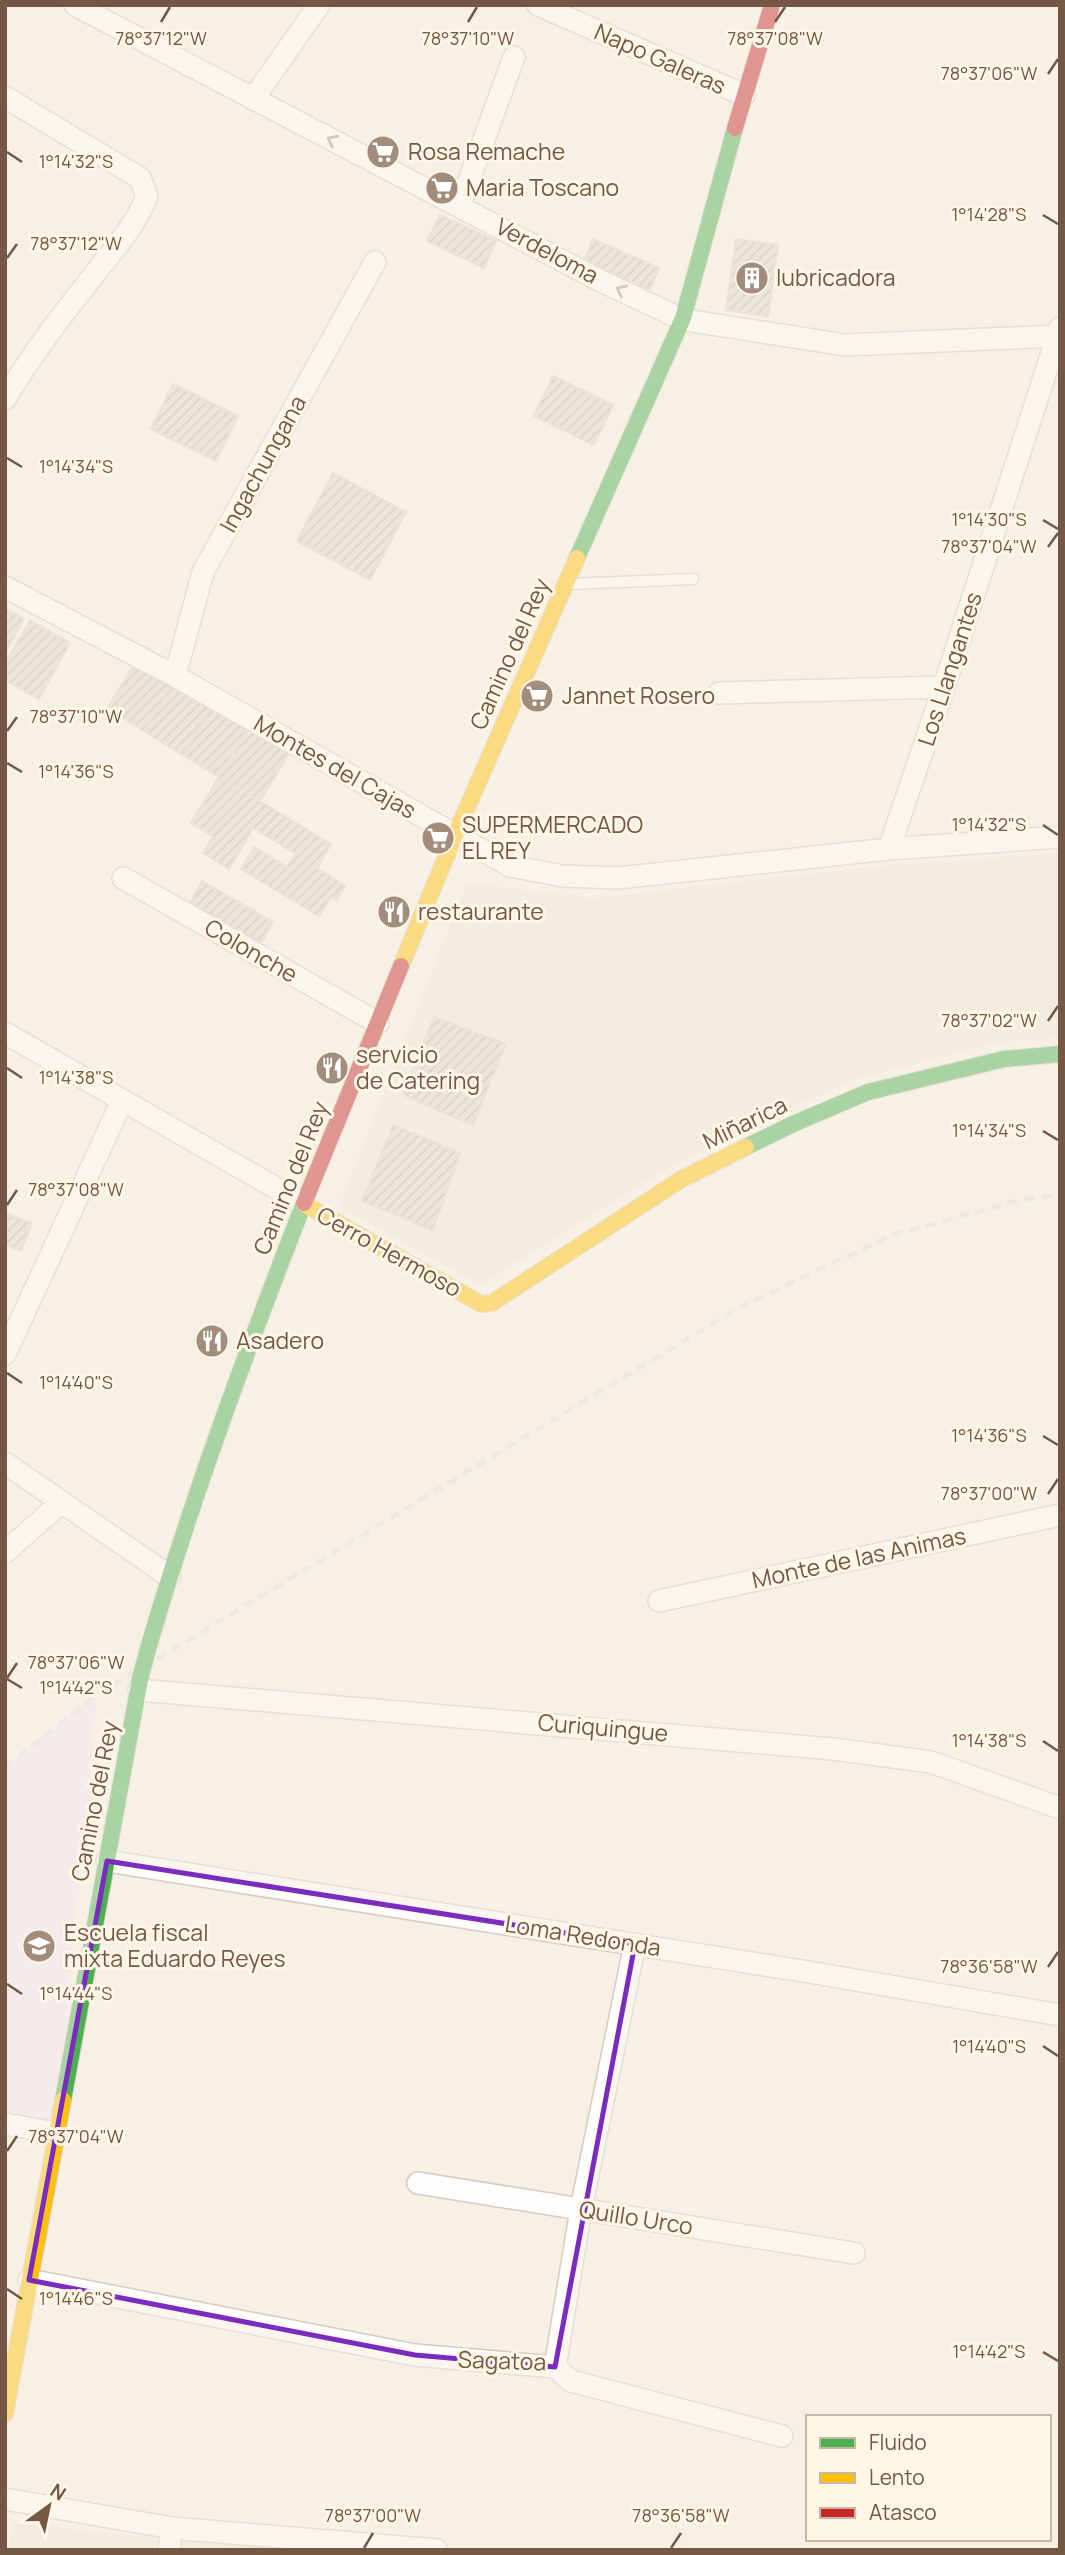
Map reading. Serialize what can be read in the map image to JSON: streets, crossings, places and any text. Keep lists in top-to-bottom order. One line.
{"streets":{"street":["Napo Galeras","Verdeloma","Ingachungana","Camino del Rey","Los Llangantes","Montes del Cajas","Colonche","Miñarica","Cerro Hermoso","Monte de las Animas","Curiquingue","Loma Redonda","Quillo Urco","Sagatoa"]},"crossings":[["Napo Galeras","Camino del Rey"],["Verdeloma","Camino del Rey"],["Verdeloma","Los Llangantes"],["Ingachungana","Montes del Cajas"],["Camino del Rey","Montes del Cajas"],["Camino del Rey","Colonche"],["Camino del Rey","Cerro Hermoso"],["Camino del Rey","Curiquingue"],["Camino del Rey","Loma Redonda"],["Camino del Rey","Sagatoa"],["Los Llangantes","Montes del Cajas"],["Miñarica","Cerro Hermoso"],["Loma Redonda","Sagatoa"],["Quillo Urco","Sagatoa"]],"one_way":["Verdeloma"],"places":{"supermarket":["Rosa Remache","Maria Toscano","Jannet Rosero","SUPERMERCADO EL REY"],"building":["lubricadora"],"restaurant":["restaurante","servicio de Catering","Asadero"],"school or university":["Escuela fiscal mixta Eduardo Reyes"]},"legend":["Fluido","Lento","Atasco"],"north":"top right","coordinates":["78°37'12\"W","78°37'10\"W","78°37'08\"W","78°37'06\"W","1°14'32\"S","1°14'28\"S","1°14'34\"S","1°14'30\"S","78°37'04\"W","1°14'36\"S","78°37'02\"W","1°14'38\"S","1°14'40\"S","78°37'00\"W","1°14'42\"S","78°36'58\"W","1°14'44\"S","1°14'46\"S"]}
